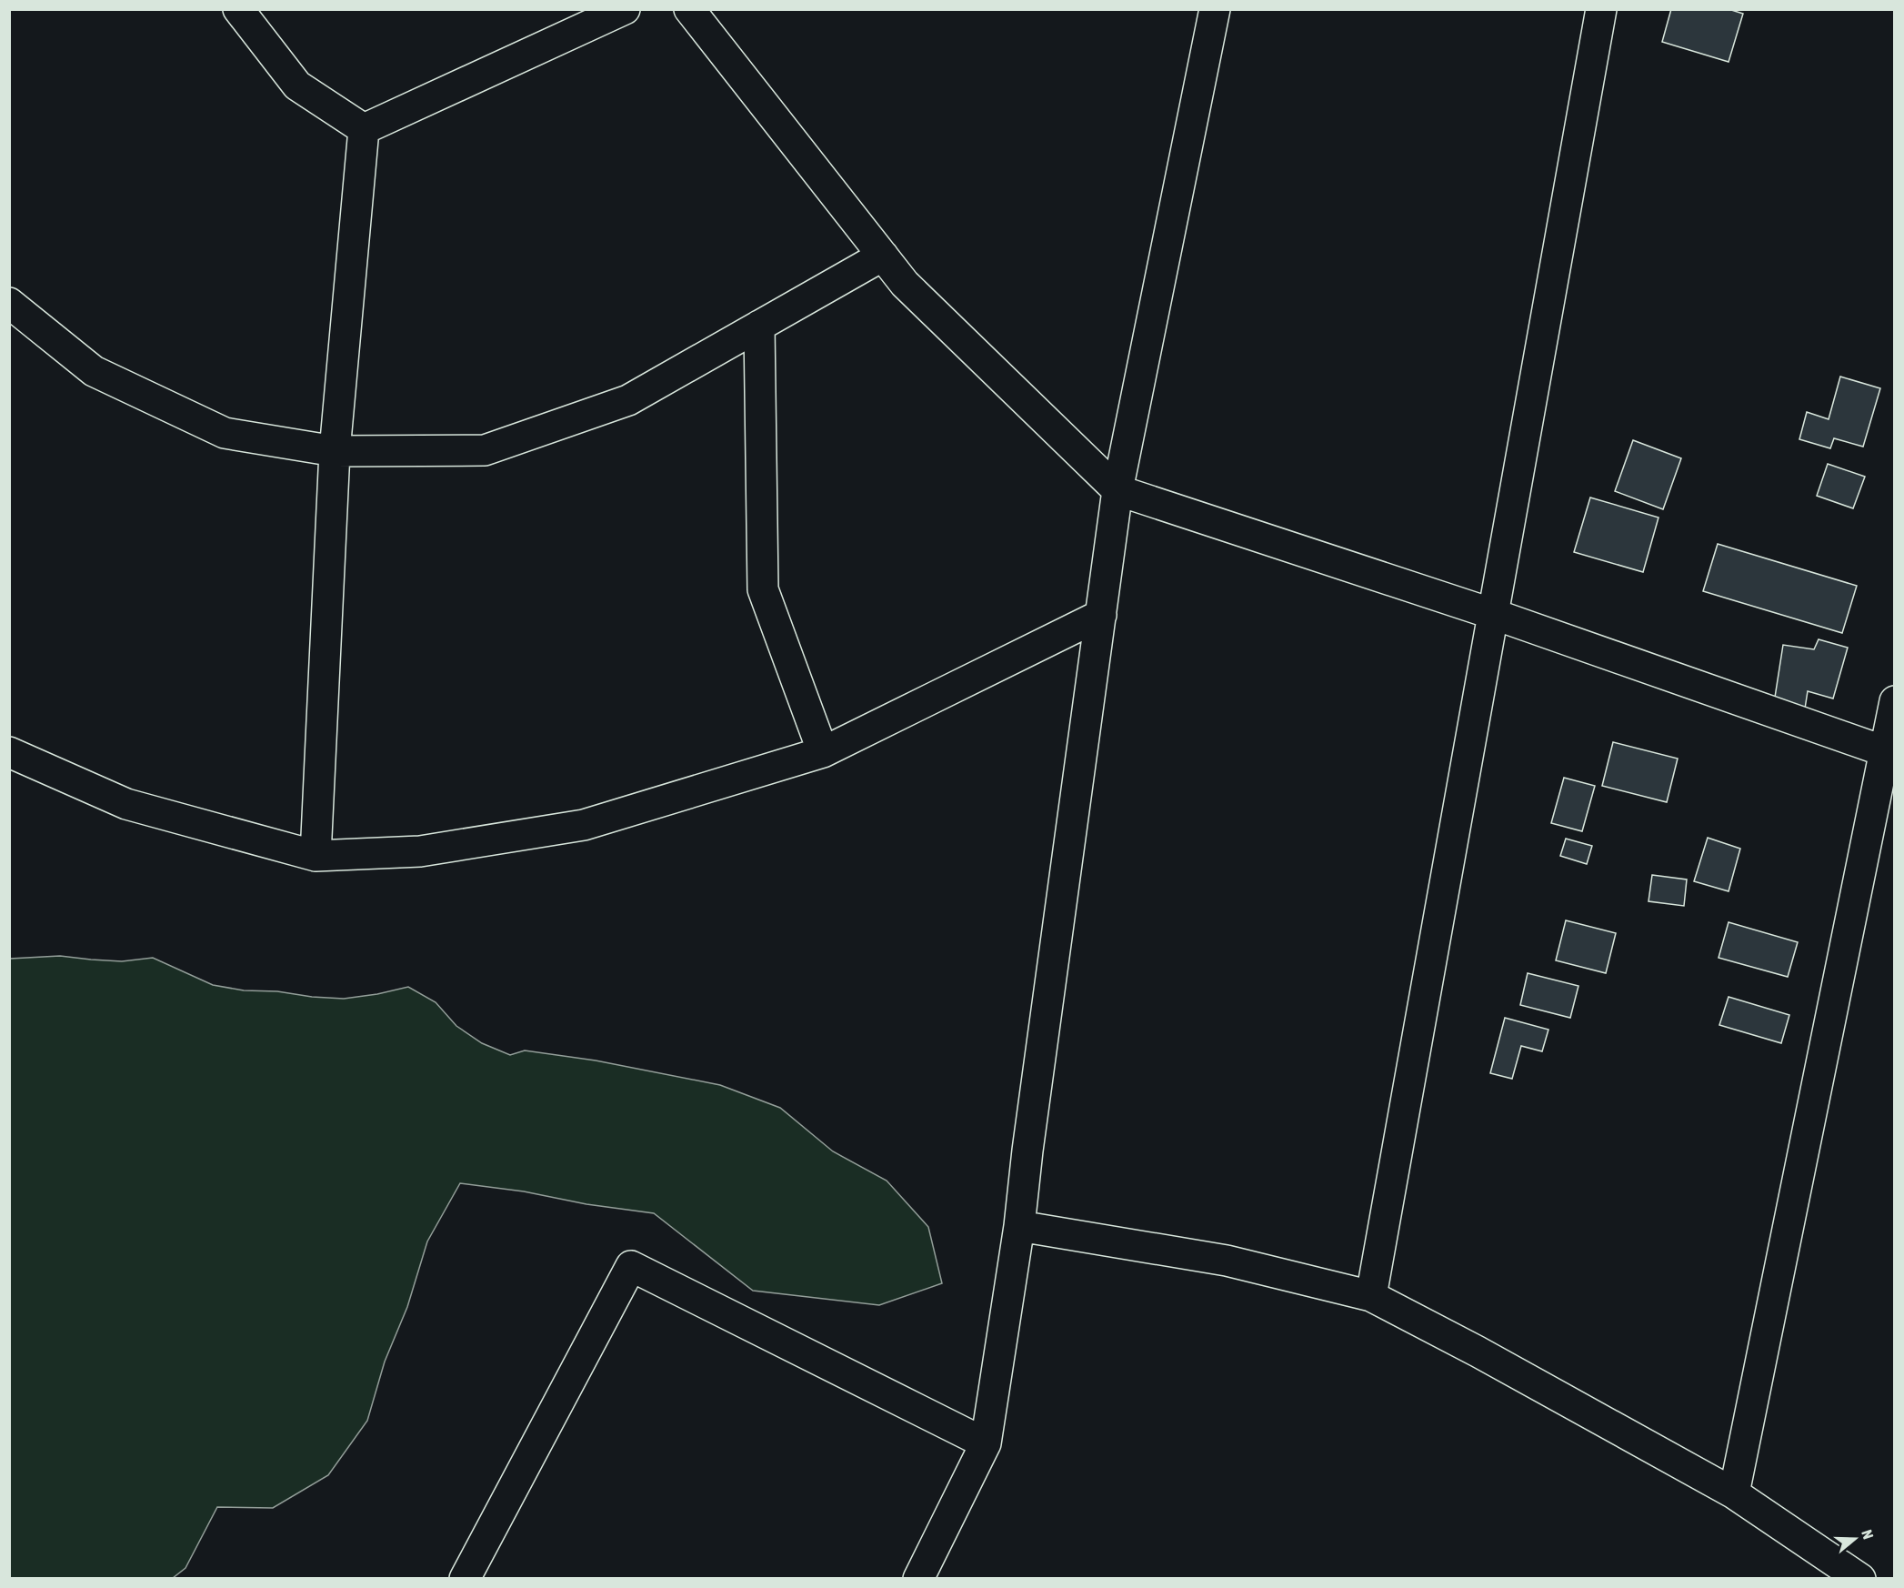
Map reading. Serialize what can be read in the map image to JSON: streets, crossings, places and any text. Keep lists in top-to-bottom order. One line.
{"north":"right"}
